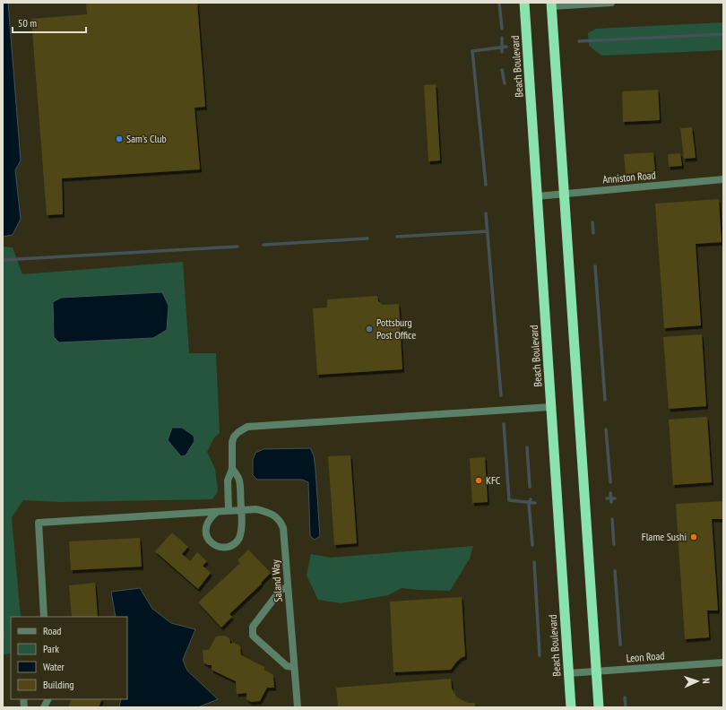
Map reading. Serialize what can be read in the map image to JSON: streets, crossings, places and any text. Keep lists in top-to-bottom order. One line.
{"streets":{"highway":["Beach Boulevard"],"street":["Anniston Road","Saland Way","Leon Road"]},"crossings":[["Beach Boulevard","Anniston Road"],["Beach Boulevard","Leon Road"]],"places":["Sam's Club","Pottsburg Post Office","KFC","Flame Sushi"],"legend":["Road","Park","Water","Building"],"scale_bar":"50 m","north":"right"}
